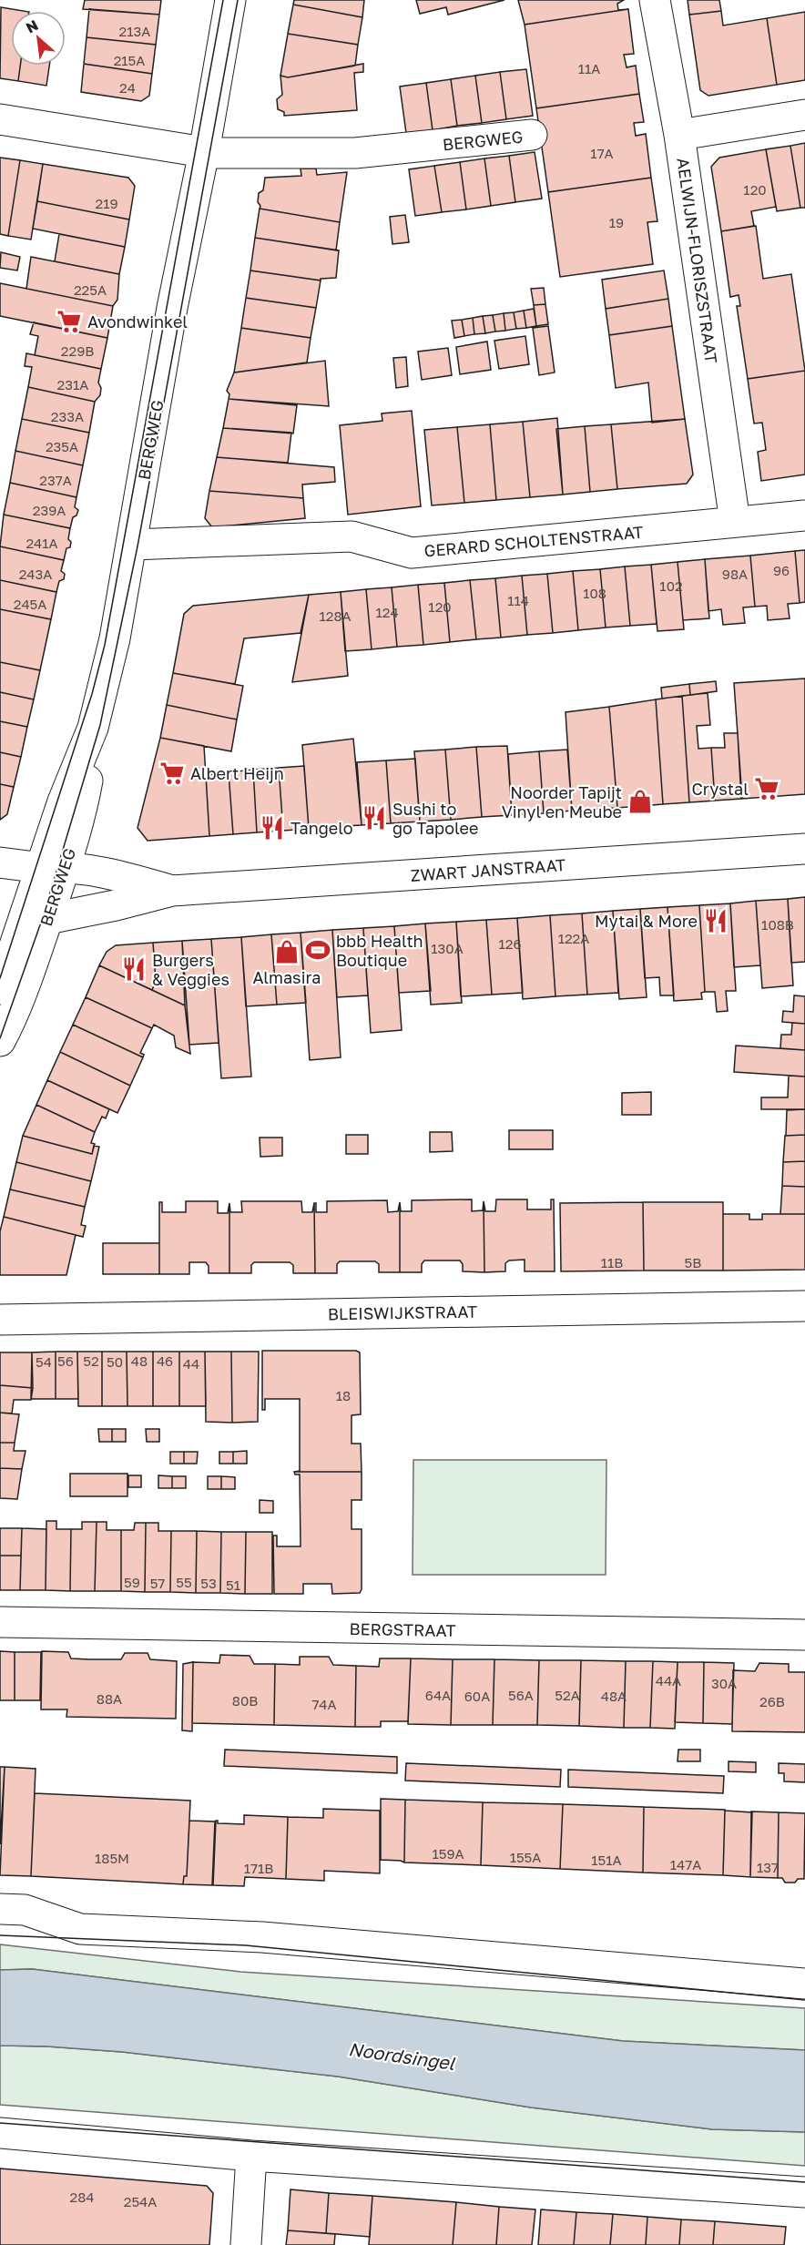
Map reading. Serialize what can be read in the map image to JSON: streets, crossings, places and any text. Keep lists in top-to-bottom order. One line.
{"streets":{"street":["BERGWEG","AELWIJN-FLORISZSTRAAT","GERARD SCHOLTENSTRAAT","ZWART JANSTRAAT","BLEISWIJKSTRAAT","BERGSTRAAT"]},"crossings":[["BERGWEG","GERARD SCHOLTENSTRAAT"],["BERGWEG","ZWART JANSTRAAT"],["AELWIJN-FLORISZSTRAAT","GERARD SCHOLTENSTRAAT"]],"water":["Noordsingel"],"places":{"supermarket":["Avondwinkel","Albert Heijn","Crystal"],"shop":["Noorder Tapijt Vinyl en Meube","Almasira"],"restaurant":["Sushi to go Tapolee","Tangelo","Mytai & More","Burgers & Veggies"],"sports":["bbb Health Boutique"]},"house_numbers":["213A","215A","11A","24","17A","120","219","19","225A","229B","231A","233A","235A","237A","239A","241A","96","243A","98A","102","108","114","245A","120","124","128A","108B","122A","126","130A","11B","5B","56","52","48","46","54","50","44","18","59","55","57","53","51","44A","30A","64A","56A","52A","60A","48A","88A","80B","26B","74A","159A","155A","185M","151A","147A","137","171B","284","254A"],"north":"top left"}
